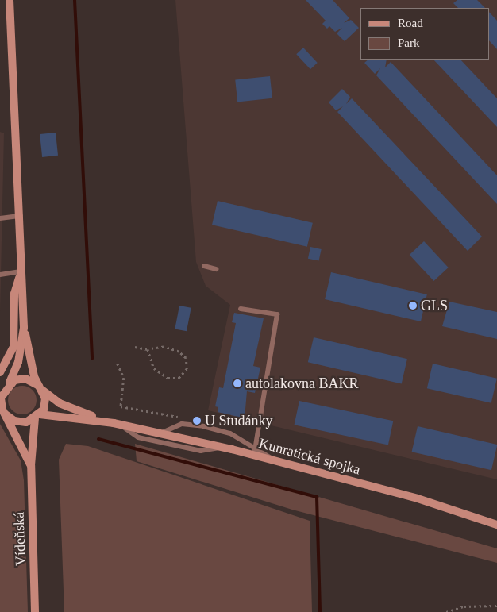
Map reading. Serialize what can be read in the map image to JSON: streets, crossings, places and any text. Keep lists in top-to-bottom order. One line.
{"streets":{"main road":["Kunratická spojka","Vídeňská"]},"crossings":[["Kunratická spojka","Vídeňská"]],"places":["GLS","autolakovna BAKR","U Studánky"],"legend":["Road","Park"]}
